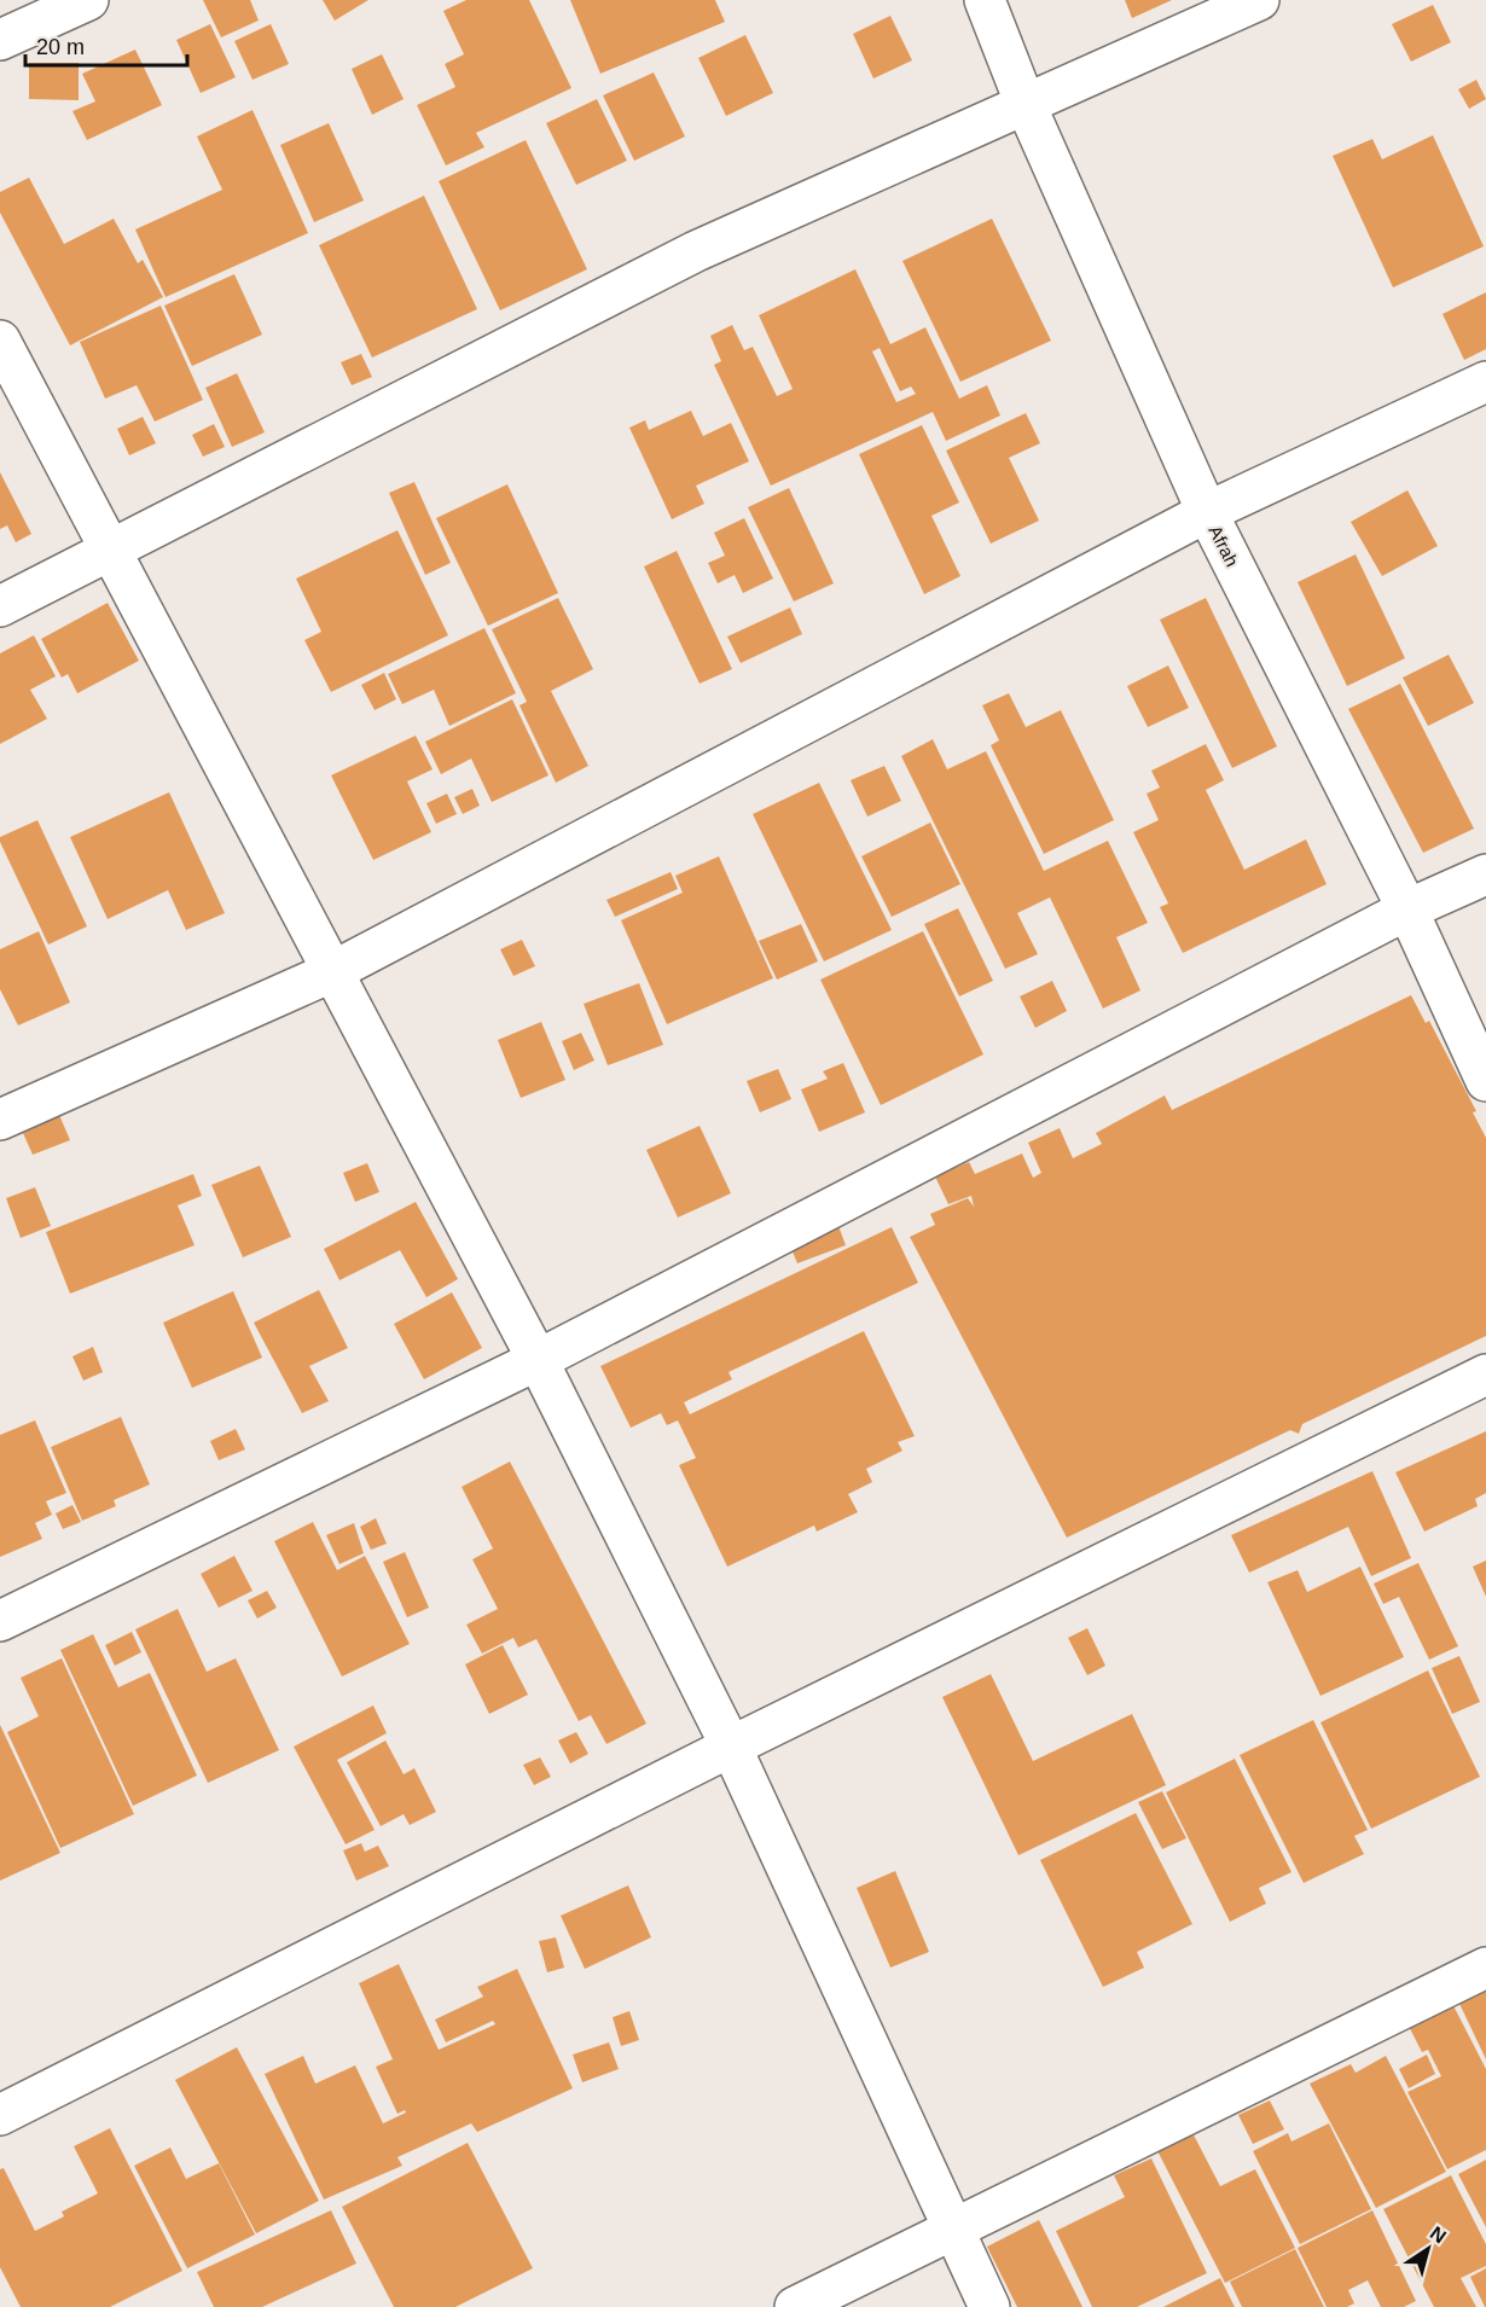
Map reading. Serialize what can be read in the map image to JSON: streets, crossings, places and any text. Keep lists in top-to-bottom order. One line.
{"streets":{"street":["Afrah"]},"scale_bar":"20 m","north":"top right"}
